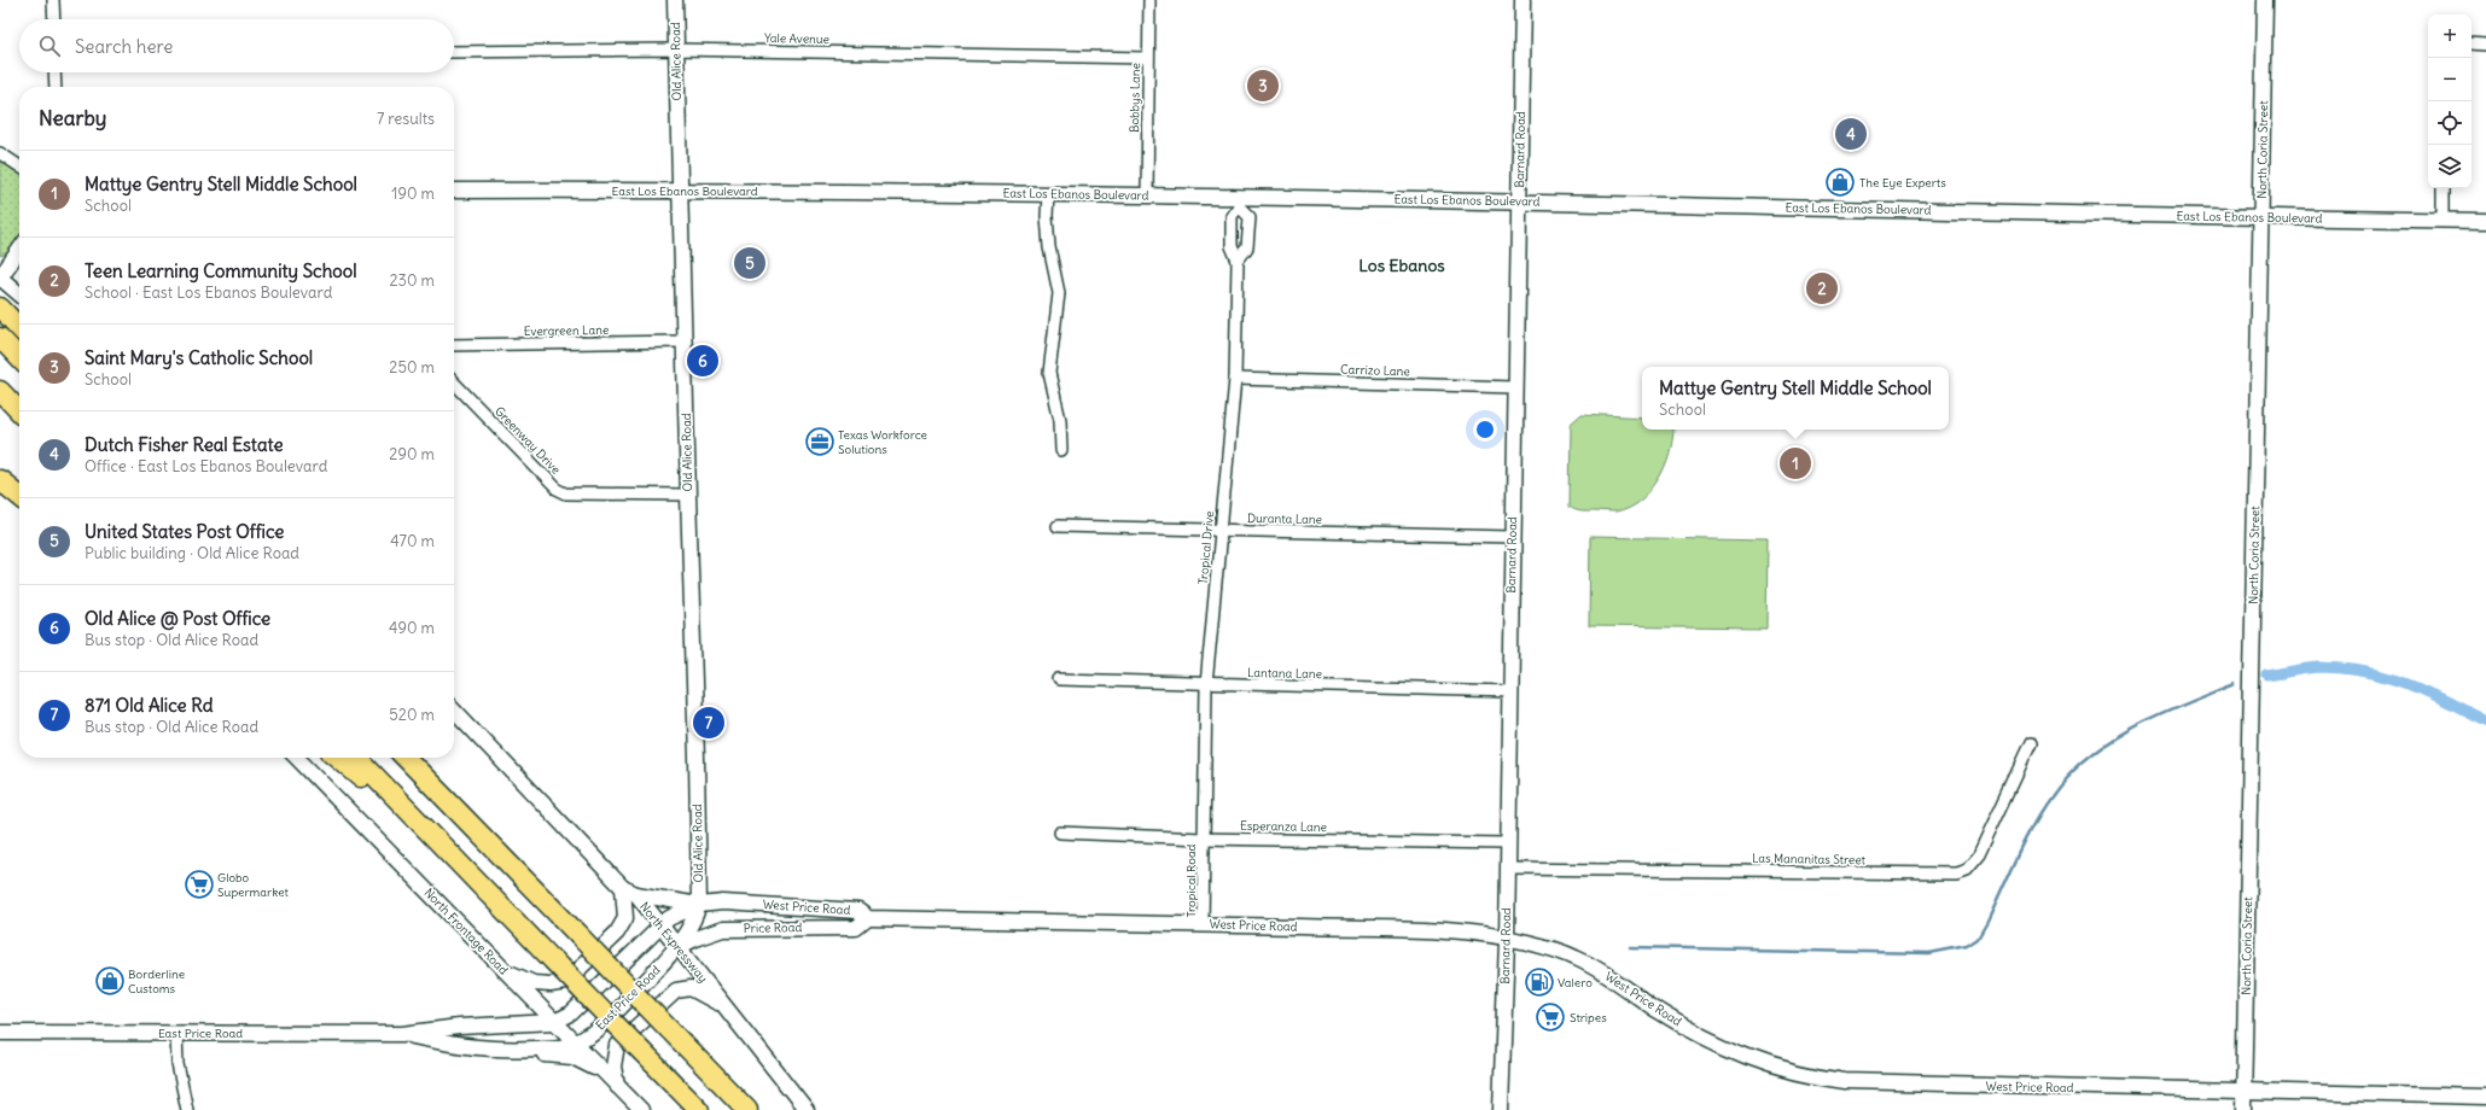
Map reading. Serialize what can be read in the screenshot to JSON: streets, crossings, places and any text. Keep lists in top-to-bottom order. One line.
{"streets":{"street":["Yale Avenue","Old Alice Road","Bobbys Lane","Barnard Road","North Coria Street","East Los Ebanos Boulevard","Evergreen Lane","Carrizo Lane","Greenway Drive","Duranta Lane","Tropical Drive","Lantana Lane","Esperanza Lane","Las Mananitas Street","Tropical Road","West Price Road","Price Road","North Frontage Road","North Expressway","East Price Road"]},"crossings":[["Yale Avenue","Old Alice Road"],["Yale Avenue","Bobbys Lane"],["Old Alice Road","East Los Ebanos Boulevard"],["Old Alice Road","Evergreen Lane"],["Old Alice Road","Greenway Drive"],["Old Alice Road","West Price Road"],["Bobbys Lane","East Los Ebanos Boulevard"],["Barnard Road","East Los Ebanos Boulevard"],["Barnard Road","Carrizo Lane"],["Barnard Road","Duranta Lane"],["Barnard Road","Lantana Lane"],["Barnard Road","Esperanza Lane"],["Barnard Road","Las Mananitas Street"],["Barnard Road","West Price Road"],["North Coria Street","East Los Ebanos Boulevard"],["North Coria Street","West Price Road"],["East Los Ebanos Boulevard","Tropical Drive"],["Carrizo Lane","Tropical Drive"],["Duranta Lane","Tropical Drive"],["Tropical Drive","Lantana Lane"],["Tropical Drive","Esperanza Lane"],["Tropical Drive","Tropical Road"],["Esperanza Lane","Tropical Road"],["Tropical Road","West Price Road"],["West Price Road","Price Road"],["West Price Road","North Expressway"],["West Price Road","East Price Road"],["Price Road","North Expressway"],["Price Road","East Price Road"],["North Frontage Road","East Price Road"],["North Expressway","East Price Road"]],"districts":["Los Ebanos"],"places":{"shop":["The Eye Experts","Borderline Customs"],"office":["Texas Workforce Solutions"],"supermarket":["Globo Supermarket","Stripes"],"fuel station":["Valero"]},"page":{"map_buttons":["+","−"],"search":"Search here","pins":["3","4","5","2","6","1","7"],"heading":["Nearby","7 results"],"list":[{"mark":"1","name":"Mattye Gentry Stell Middle School","note":"School","value":"190 m"},{"mark":"2","name":"Teen Learning Community School","note":"School · East Los Ebanos Boulevard","value":"230 m"},{"mark":"3","name":"Saint Mary's Catholic School","note":"School","value":"250 m"},{"mark":"4","name":"Dutch Fisher Real Estate","note":"Office · East Los Ebanos Boulevard","value":"290 m"},{"mark":"5","name":"United States Post Office","note":"Public building · Old Alice Road","value":"470 m"},{"mark":"6","name":"Old Alice @ Post Office","note":"Bus stop · Old Alice Road","value":"490 m"},{"mark":"7","name":"871 Old Alice Rd","note":"Bus stop · Old Alice Road","value":"520 m"}],"popup":["Mattye Gentry Stell Middle School","School"]}}
